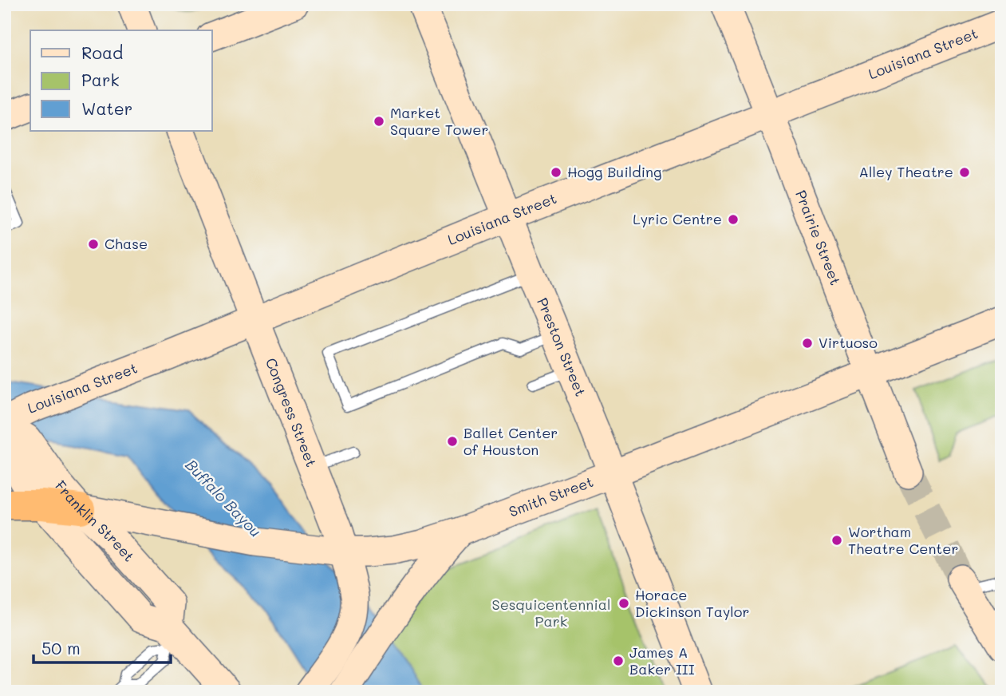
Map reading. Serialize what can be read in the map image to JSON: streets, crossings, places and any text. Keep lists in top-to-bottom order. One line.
{"streets":{"main road":["Louisiana Street","Prairie Street","Preston Street","Congress Street","Smith Street","Franklin Street"]},"crossings":[["Louisiana Street","Prairie Street"],["Louisiana Street","Preston Street"],["Louisiana Street","Congress Street"],["Louisiana Street","Franklin Street"],["Prairie Street","Smith Street"],["Preston Street","Smith Street"],["Congress Street","Smith Street"],["Smith Street","Franklin Street"]],"water":["Buffalo Bayou"],"parks":["Sesquicentennial Park"],"places":["Market Square Tower","Hogg Building","Alley Theatre","Lyric Centre","Chase","Virtuoso","Ballet Center of Houston","Wortham Theatre Center","Horace Dickinson Taylor","James A Baker III"],"legend":["Road","Park","Water"],"scale_bar":"50 m"}
